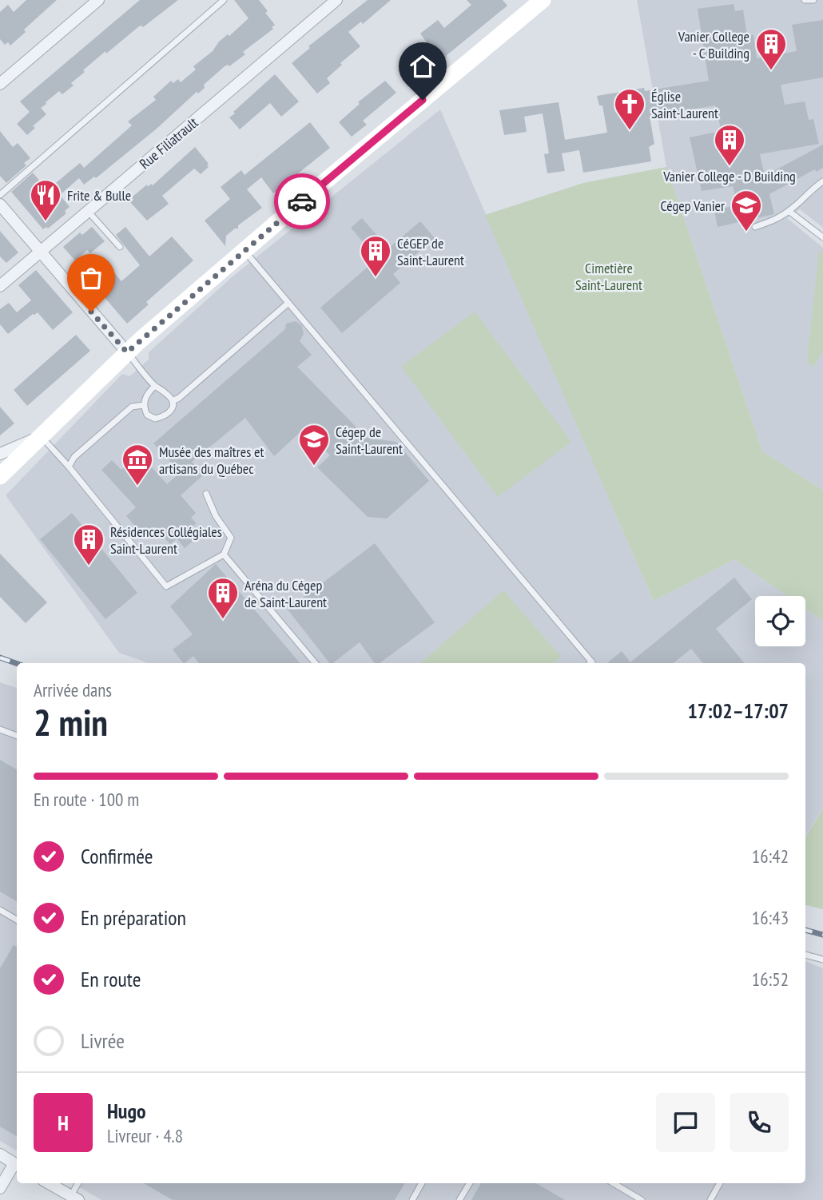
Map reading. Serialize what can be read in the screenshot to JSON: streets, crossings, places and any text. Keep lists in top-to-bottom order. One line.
{"streets":{"street":["Rue Filiatrault"]},"parks":["Cimetière Saint-Laurent"],"places":{"building":["Vanier College - C Building","Vanier College - D Building","CéGEP de Saint-Laurent","Résidences Collégiales Saint-Laurent","Aréna du Cégep de Saint-Laurent"],"church":["Église Saint-Laurent"],"restaurant":["Frite & Bulle"],"school or university":["Cégep Vanier","Cégep de Saint-Laurent"],"museum":["Musée des maîtres et artisans du Québec"]},"page":{"heading":["2 min","Arrivée dans","17:02–17:07"],"panel":["Hugo","Livreur · 4.8"],"bar":"En route · 100 m","list":[["Confirmée","16:42"],["En préparation","16:43"],["En route","16:52"],"Livrée"],"round":"H"}}
